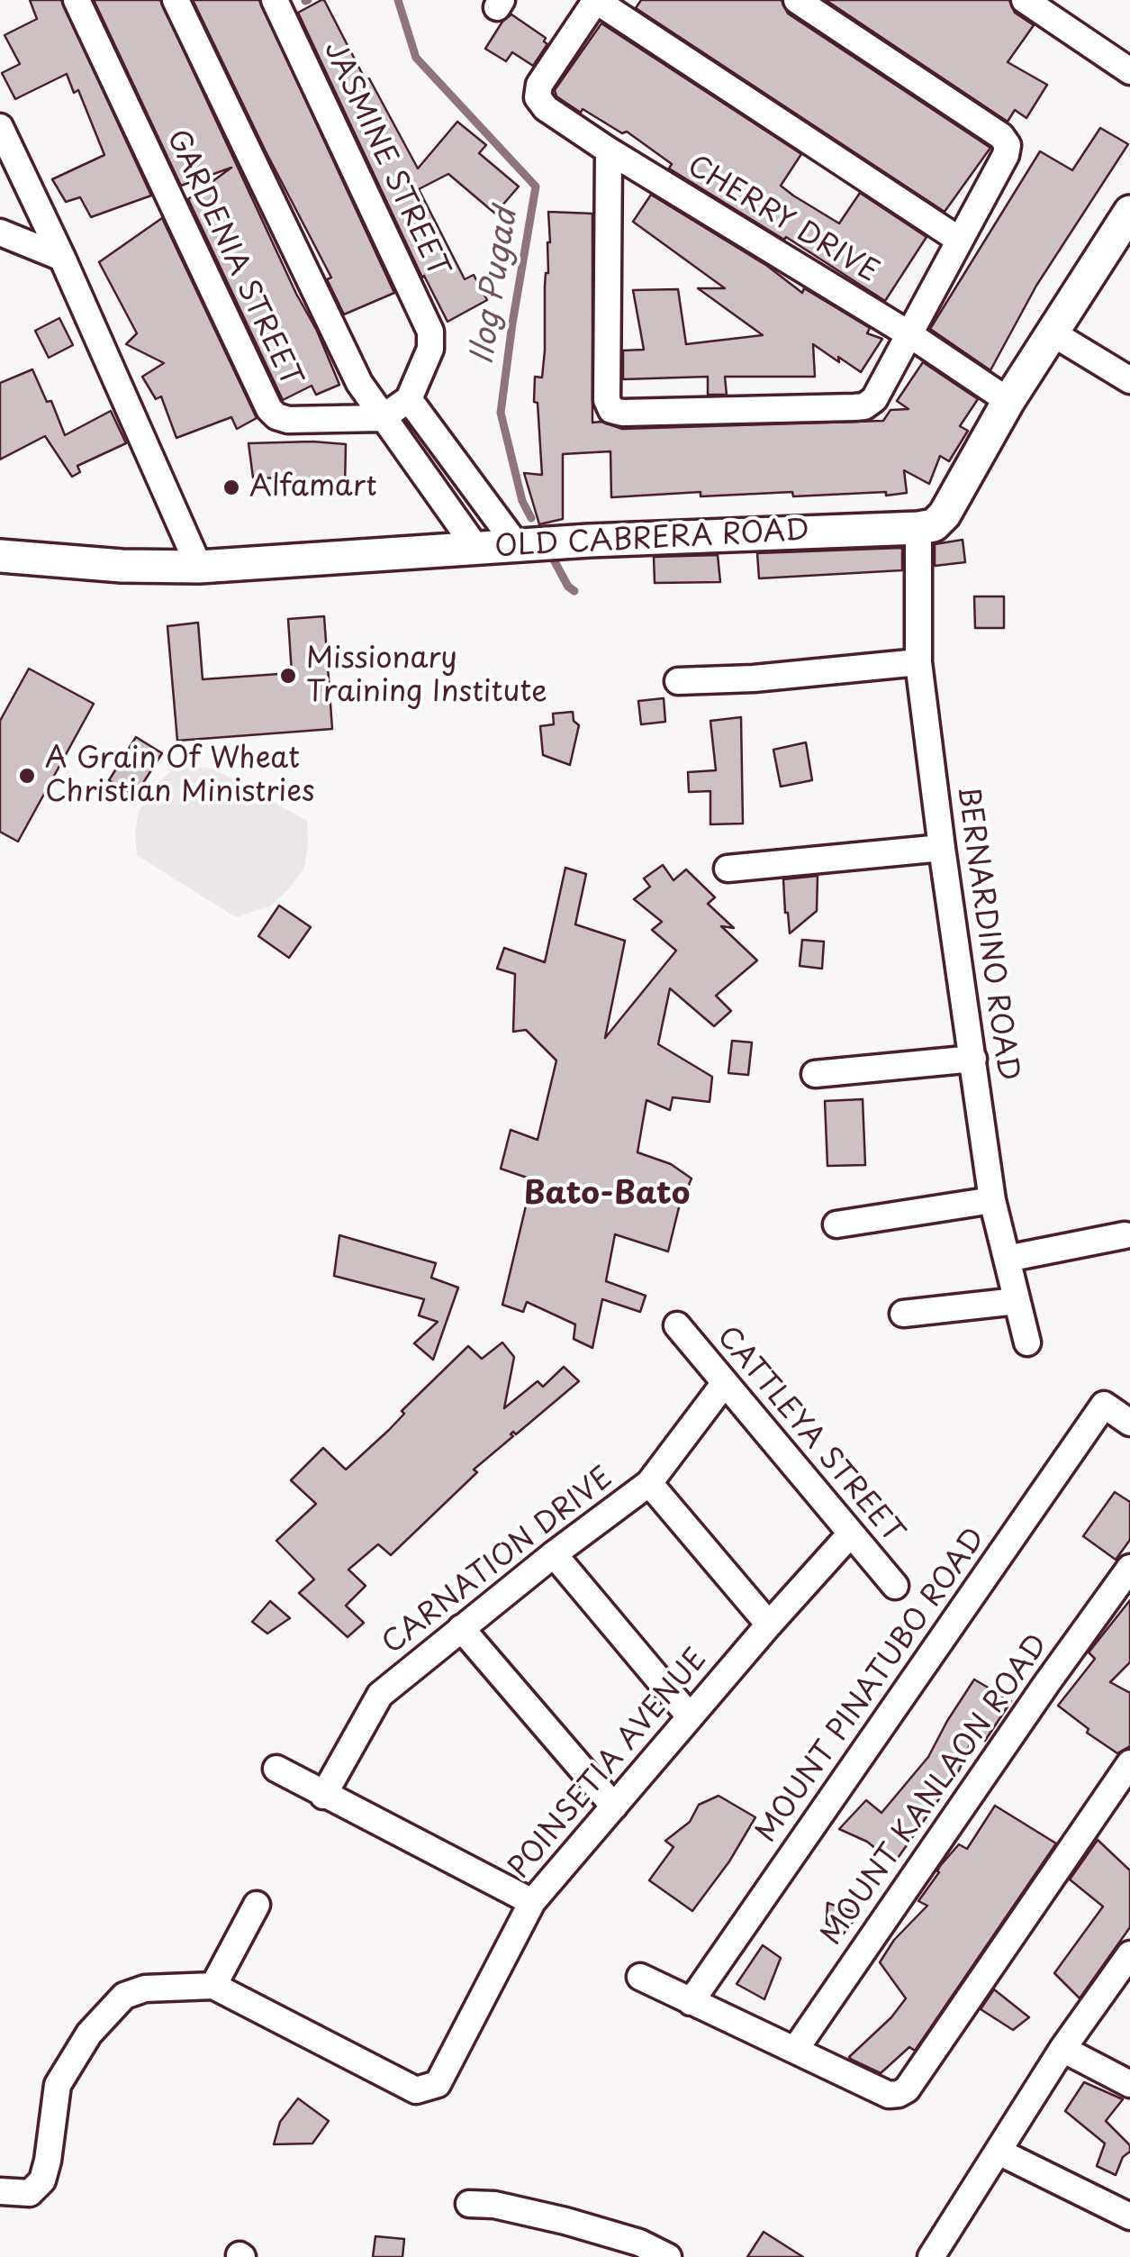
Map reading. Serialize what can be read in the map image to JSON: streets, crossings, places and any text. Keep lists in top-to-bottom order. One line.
{"streets":{"street":["JASMINE STREET","CHERRY DRIVE","GARDENIA STREET","OLD CABRERA ROAD","BERNARDINO ROAD","CATTLEYA STREET","CARNATION DRIVE","MOUNT PINATUBO ROAD","POINSETIA AVENUE","MOUNT KANLAON ROAD"]},"crossings":[["OLD CABRERA ROAD","BERNARDINO ROAD"],["CATTLEYA STREET","CARNATION DRIVE"],["CATTLEYA STREET","POINSETIA AVENUE"]],"districts":["Bato-Bato"],"water":["Ilog Pugad"],"places":["Alfamart","Missionary Training Institute","A Grain Of Wheat Christian Ministries"]}
